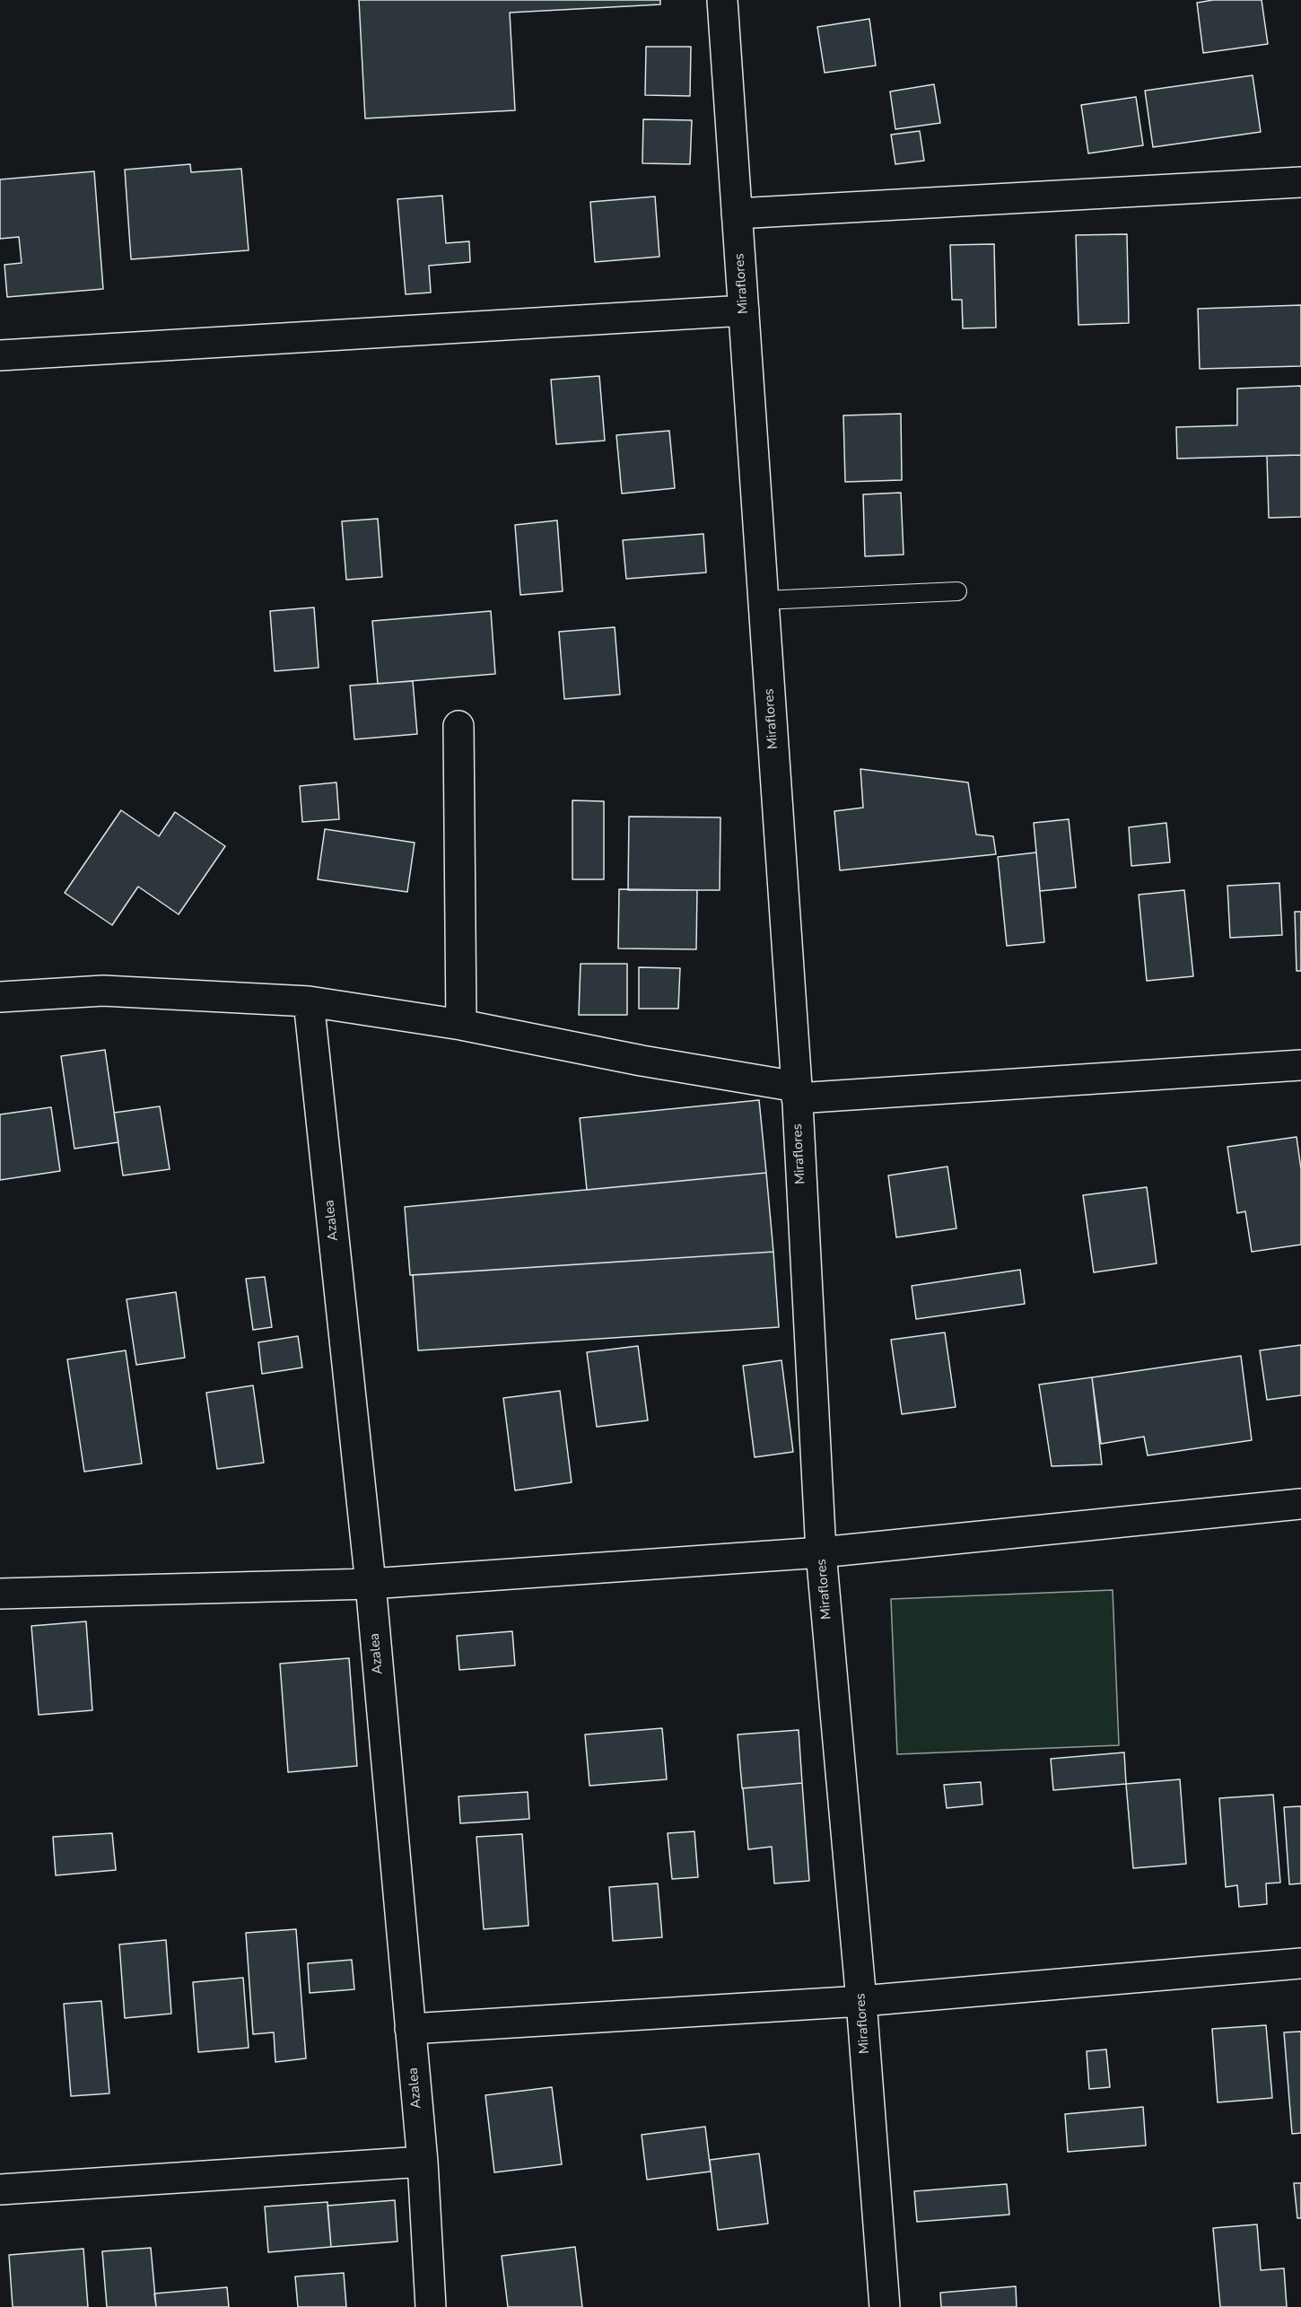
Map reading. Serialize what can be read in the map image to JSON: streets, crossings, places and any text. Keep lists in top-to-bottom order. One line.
{"streets":{"street":["Miraflores","Azalea"]}}
